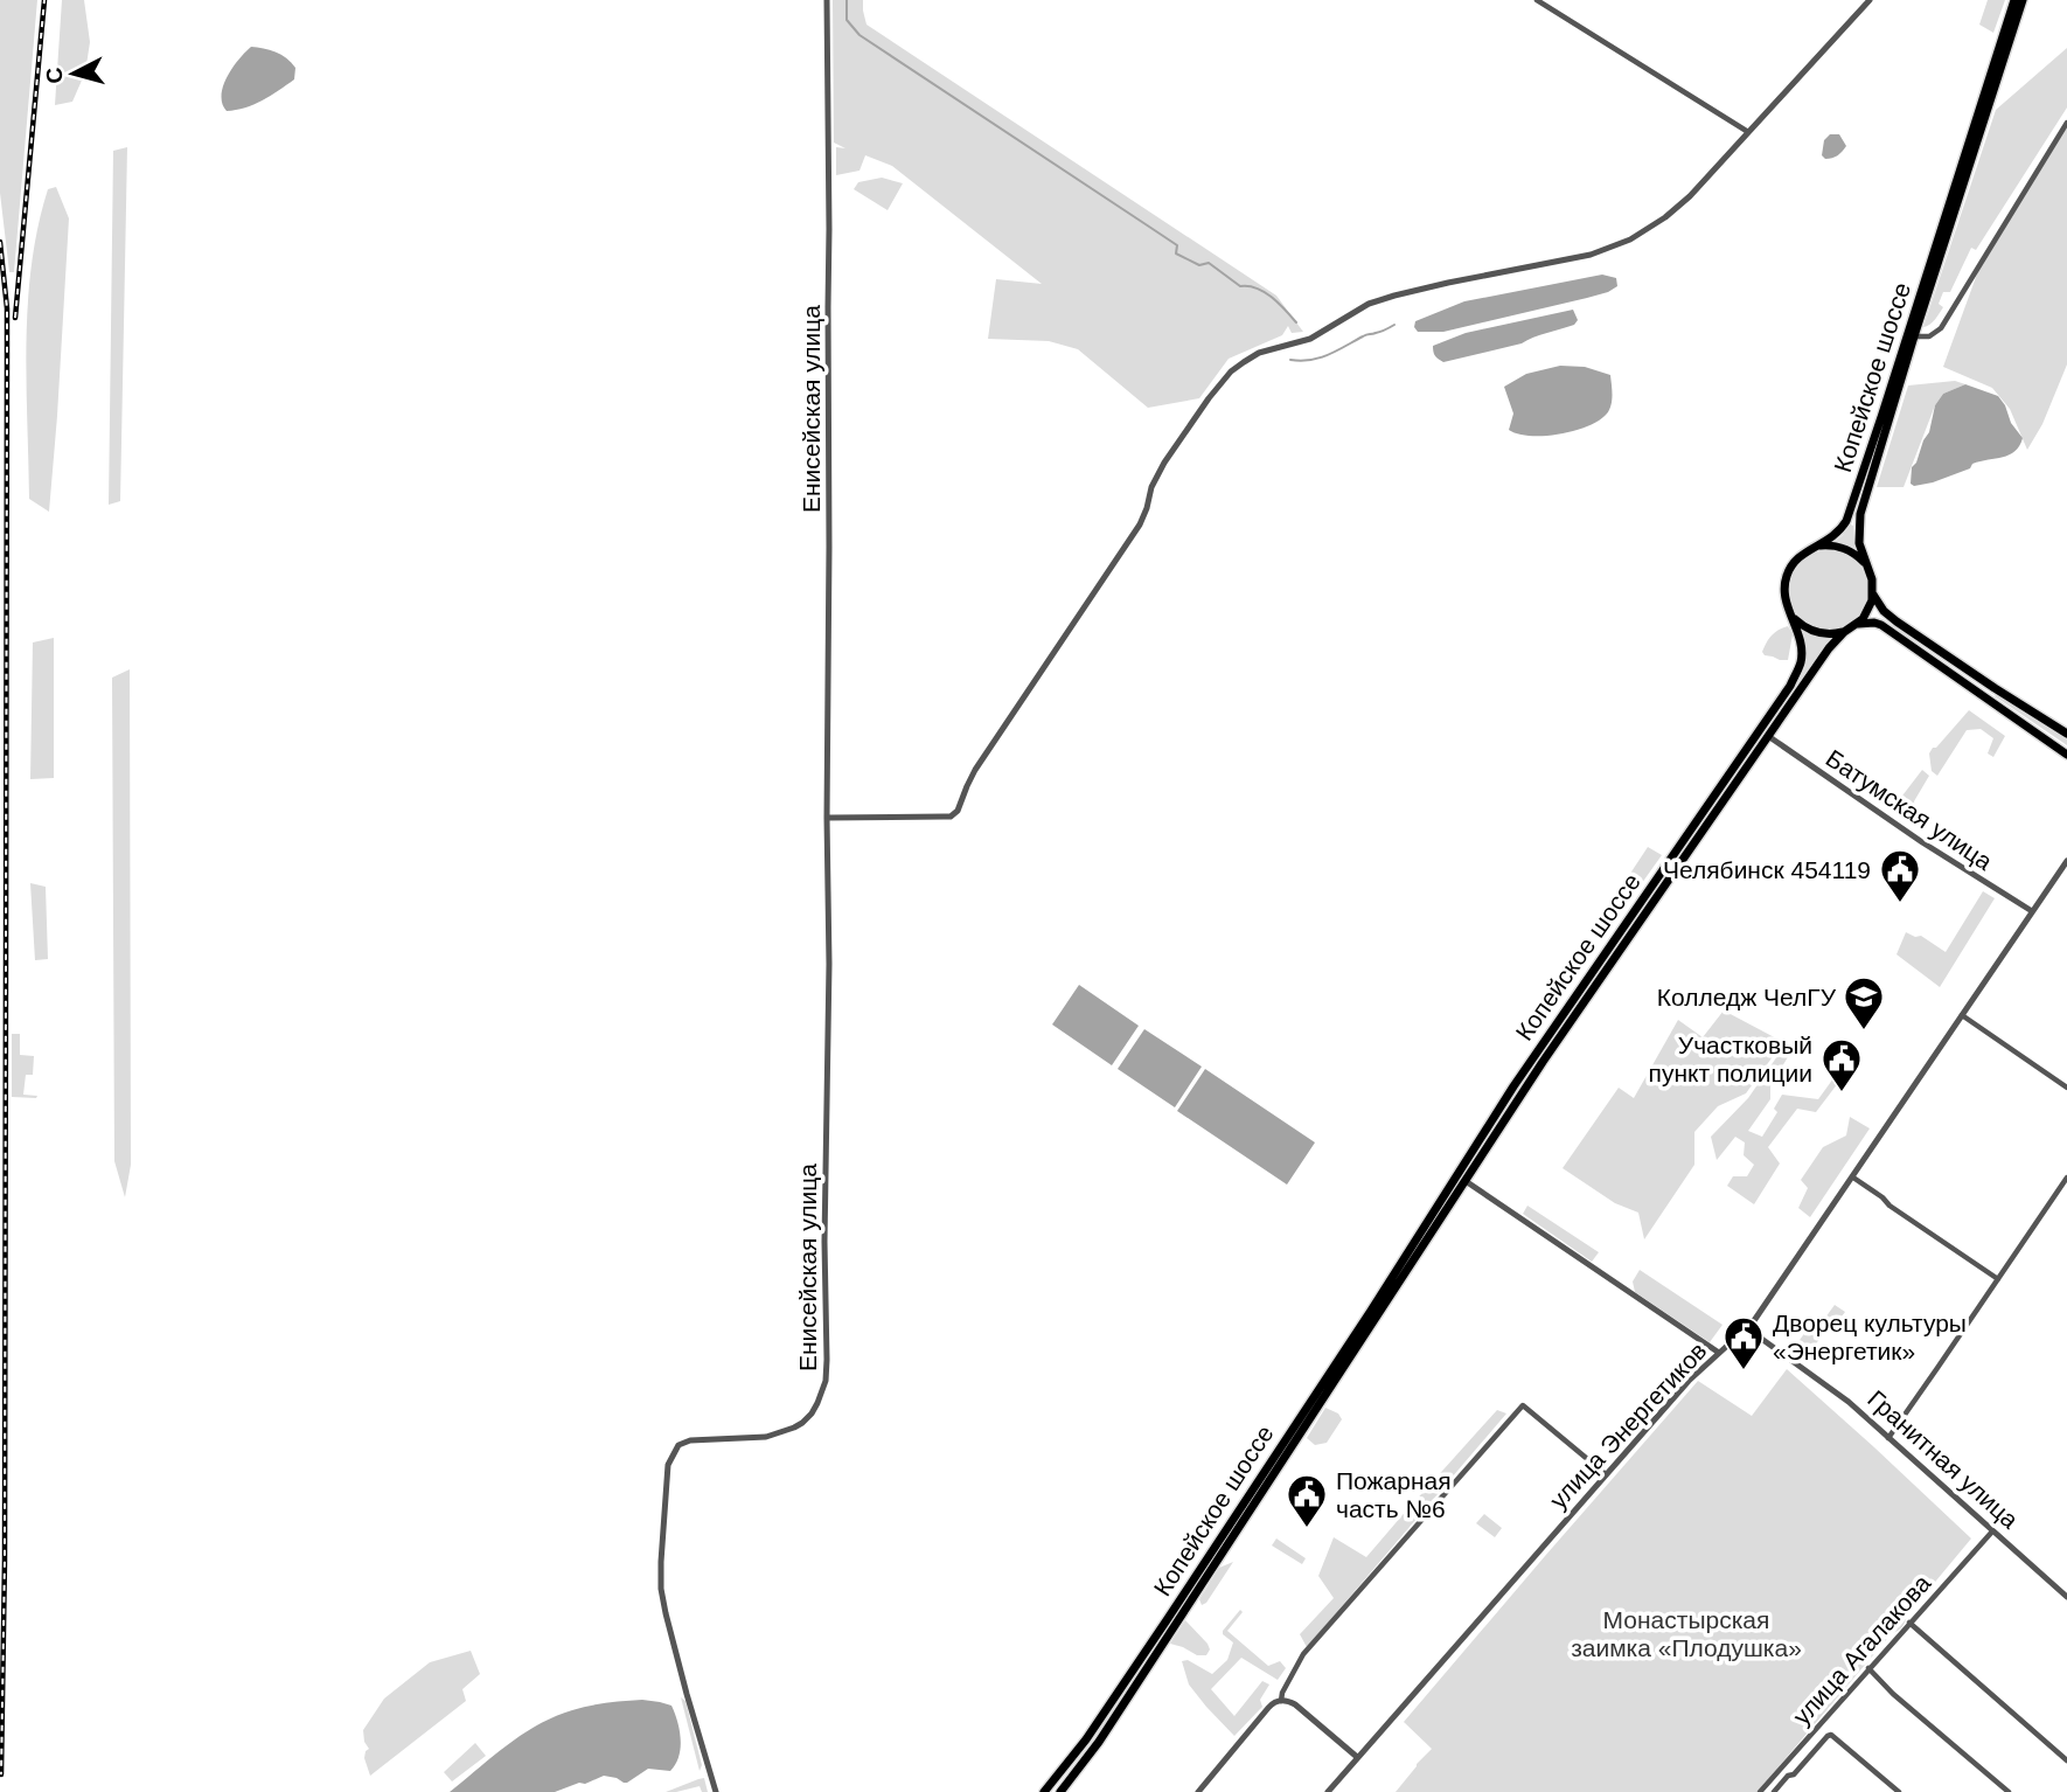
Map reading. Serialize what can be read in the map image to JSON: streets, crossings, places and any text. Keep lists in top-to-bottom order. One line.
{"streets":{"main road":["Копейское шоссе"],"street":["Енисейская улица","Батумская улица","улица Энергетиков","Гранитная улица","улица Агалакова"]},"crossings":[["Копейское шоссе","Батумская улица"],["Батумская улица","улица Энергетиков"],["улица Энергетиков","Гранитная улица"],["Гранитная улица","улица Агалакова"]],"parks":["Монастырская заимка «Плодушка»"],"places":{"public building":["Челябинск 454119","Участковый пункт полиции","Дворец культуры «Энергетик»","Пожарная часть №6"],"school or university":["Колледж ЧелГУ"]},"north":"left"}
